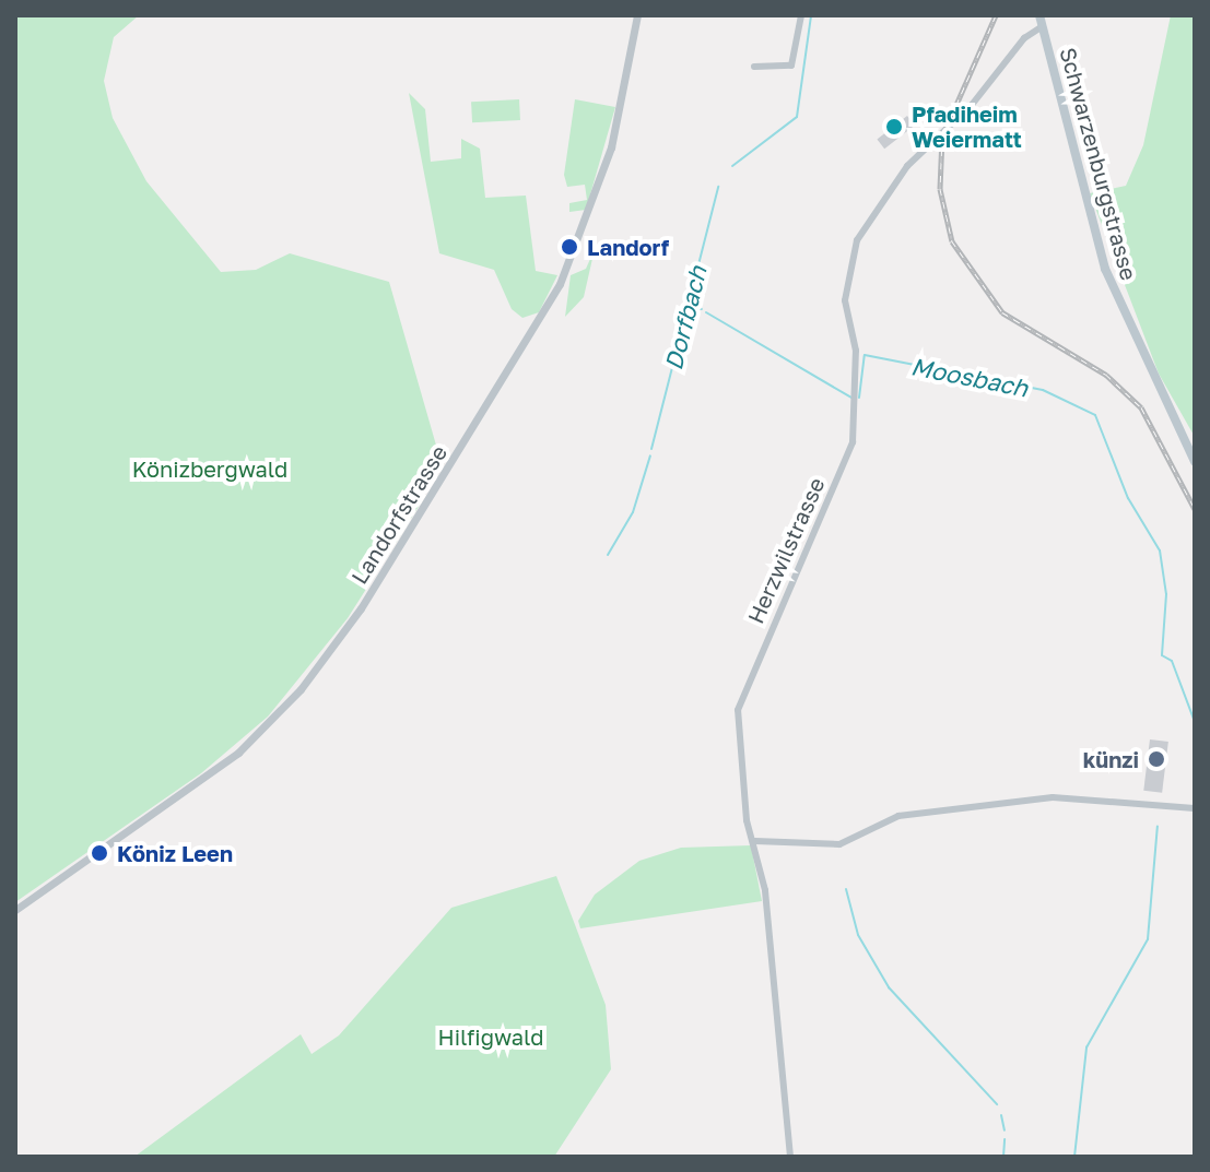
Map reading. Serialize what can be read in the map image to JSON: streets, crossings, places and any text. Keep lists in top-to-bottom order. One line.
{"streets":{"main road":["Schwarzenburgstrasse"],"street":["Landorfstrasse","Herzwilstrasse"]},"crossings":[["Schwarzenburgstrasse","Herzwilstrasse"]],"water":["Dorfbach","Moosbach"],"parks":["Könizbergwald","Hilfigwald"],"places":["Pfadiheim Weiermatt","Landorf","künzi","Köniz Leen"]}
